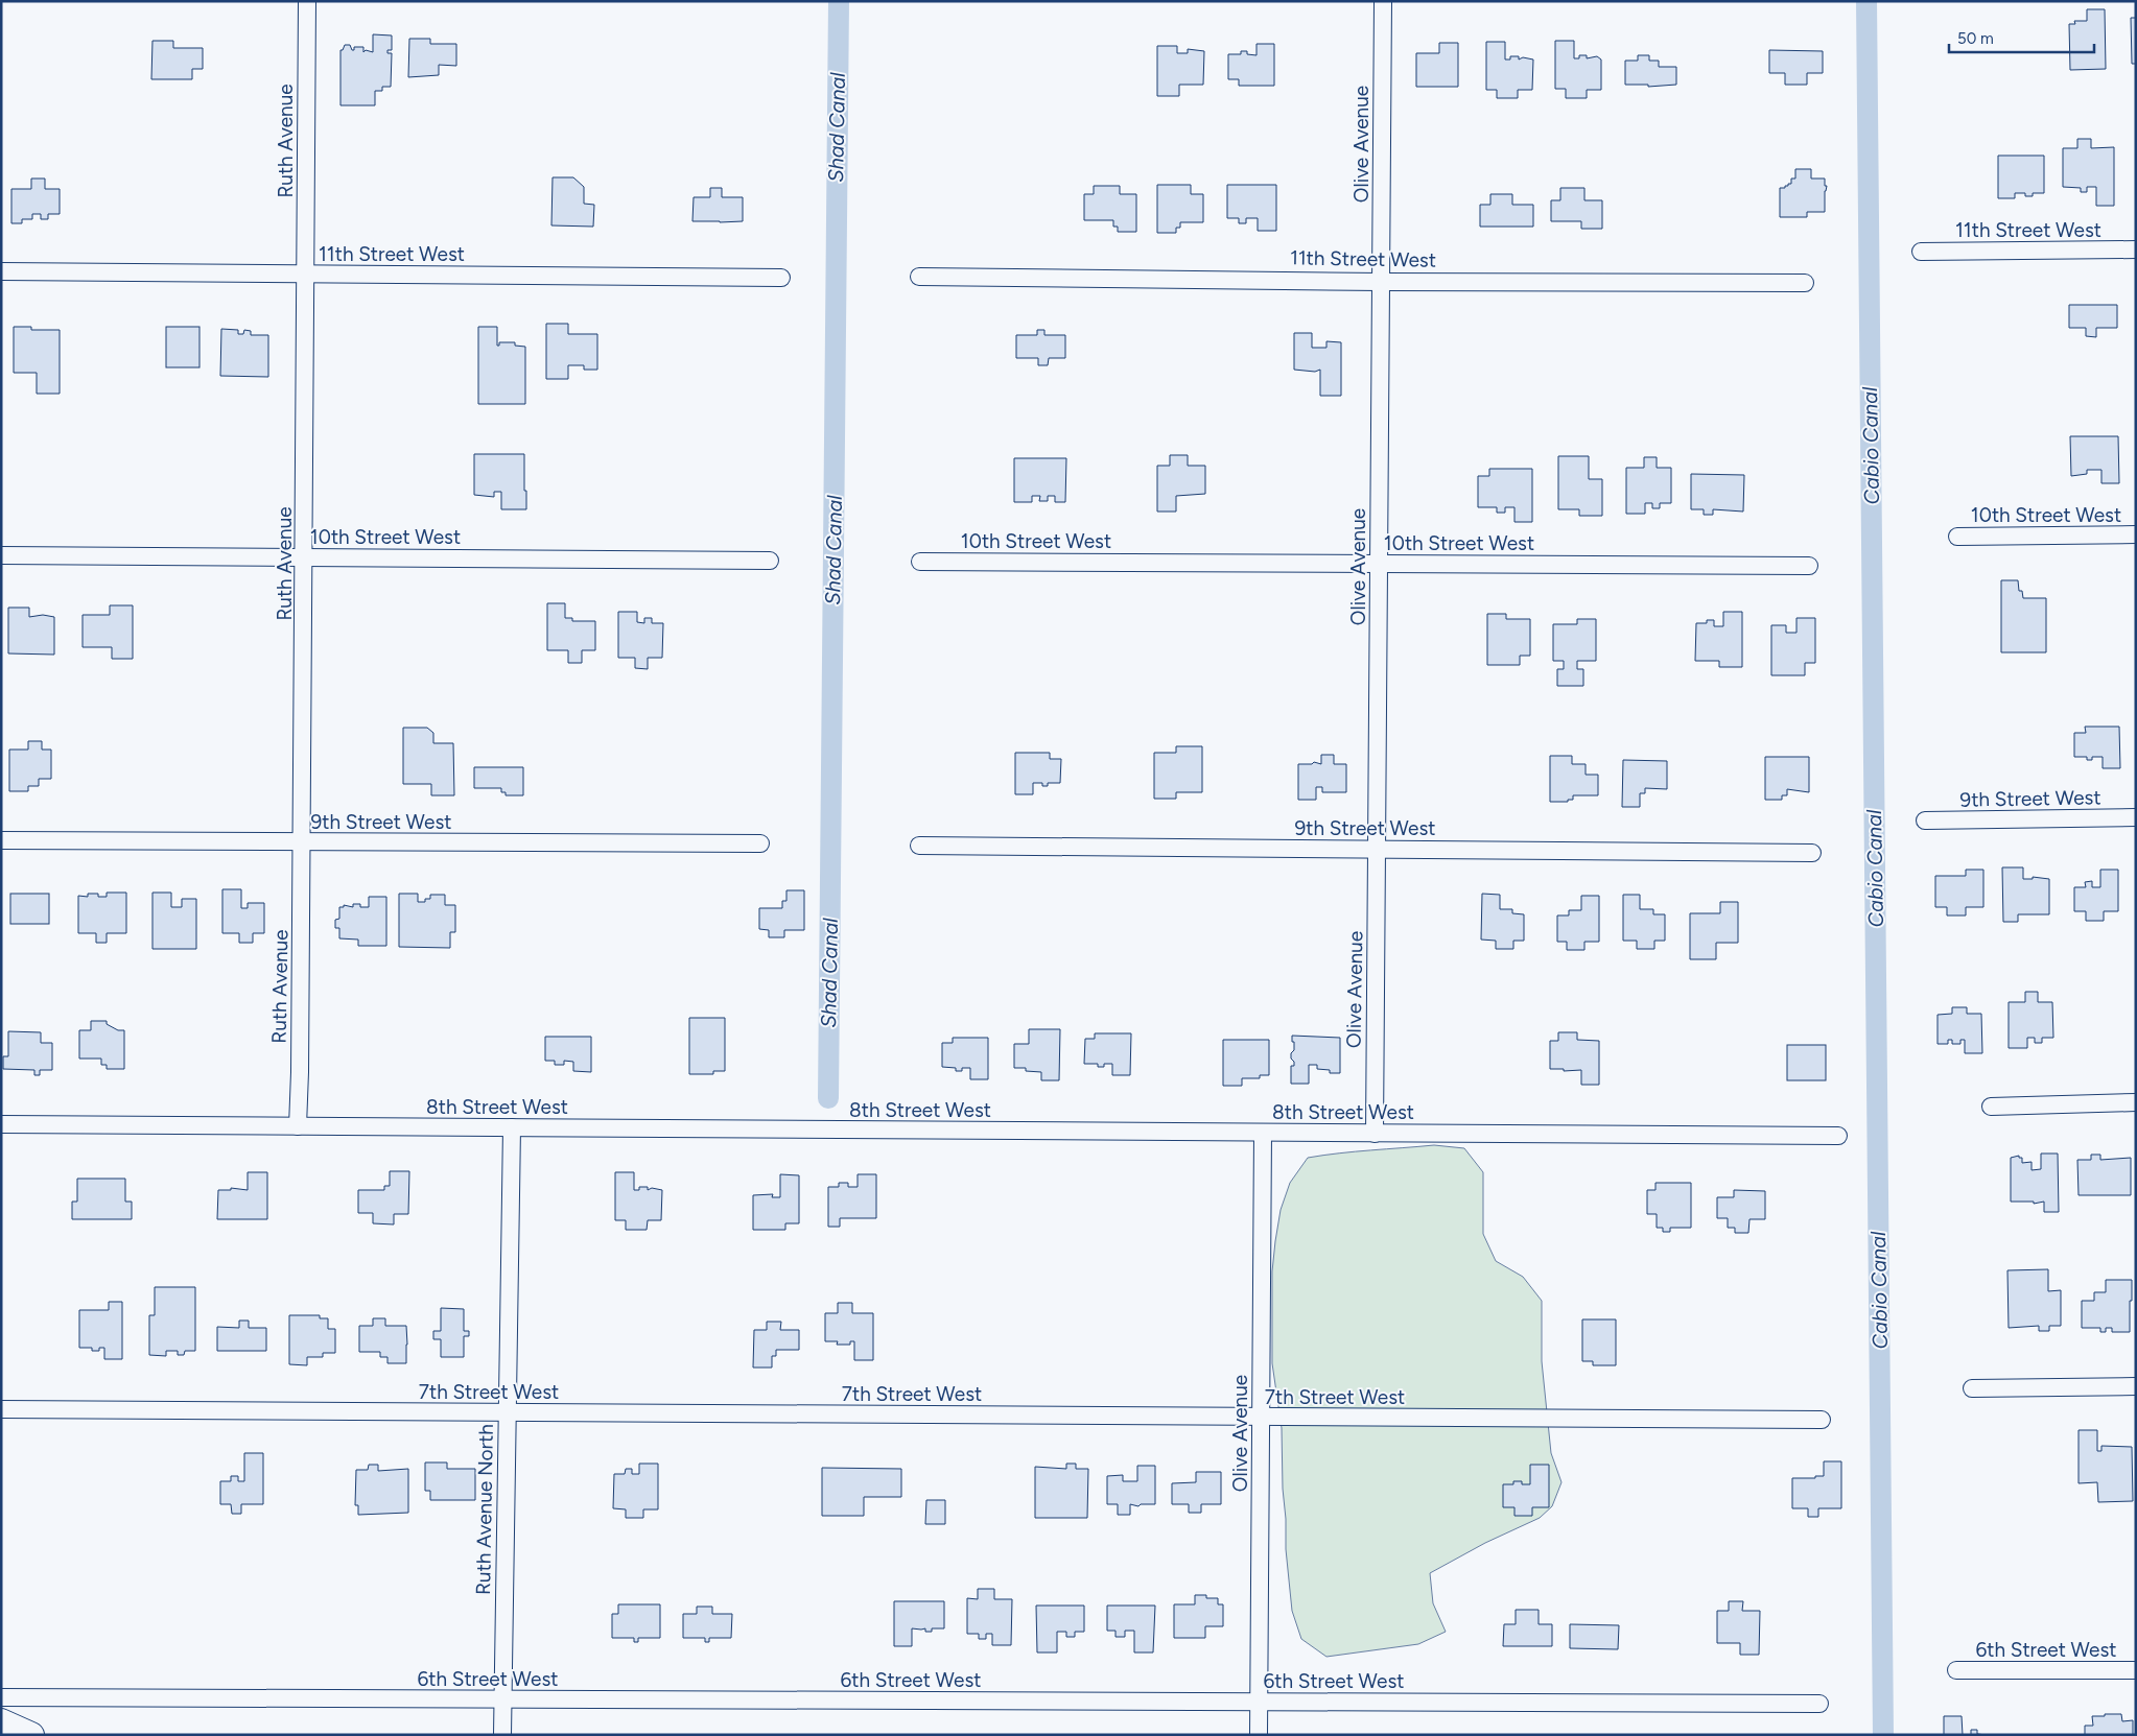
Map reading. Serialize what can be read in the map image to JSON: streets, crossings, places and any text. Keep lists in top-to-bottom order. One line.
{"streets":{"street":["Ruth Avenue","Olive Avenue","11th Street West","10th Street West","9th Street West","8th Street West","7th Street West","Ruth Avenue North","6th Street West"]},"crossings":[["Ruth Avenue","11th Street West"],["Ruth Avenue","10th Street West"],["Ruth Avenue","9th Street West"],["Ruth Avenue","8th Street West"],["Olive Avenue","11th Street West"],["Olive Avenue","10th Street West"],["Olive Avenue","9th Street West"],["Olive Avenue","8th Street West"],["Olive Avenue","7th Street West"],["Olive Avenue","6th Street West"],["8th Street West","Ruth Avenue North"],["7th Street West","Ruth Avenue North"],["Ruth Avenue North","6th Street West"]],"water":["Shad Canal","Cabio Canal"],"scale_bar":"50 m"}
